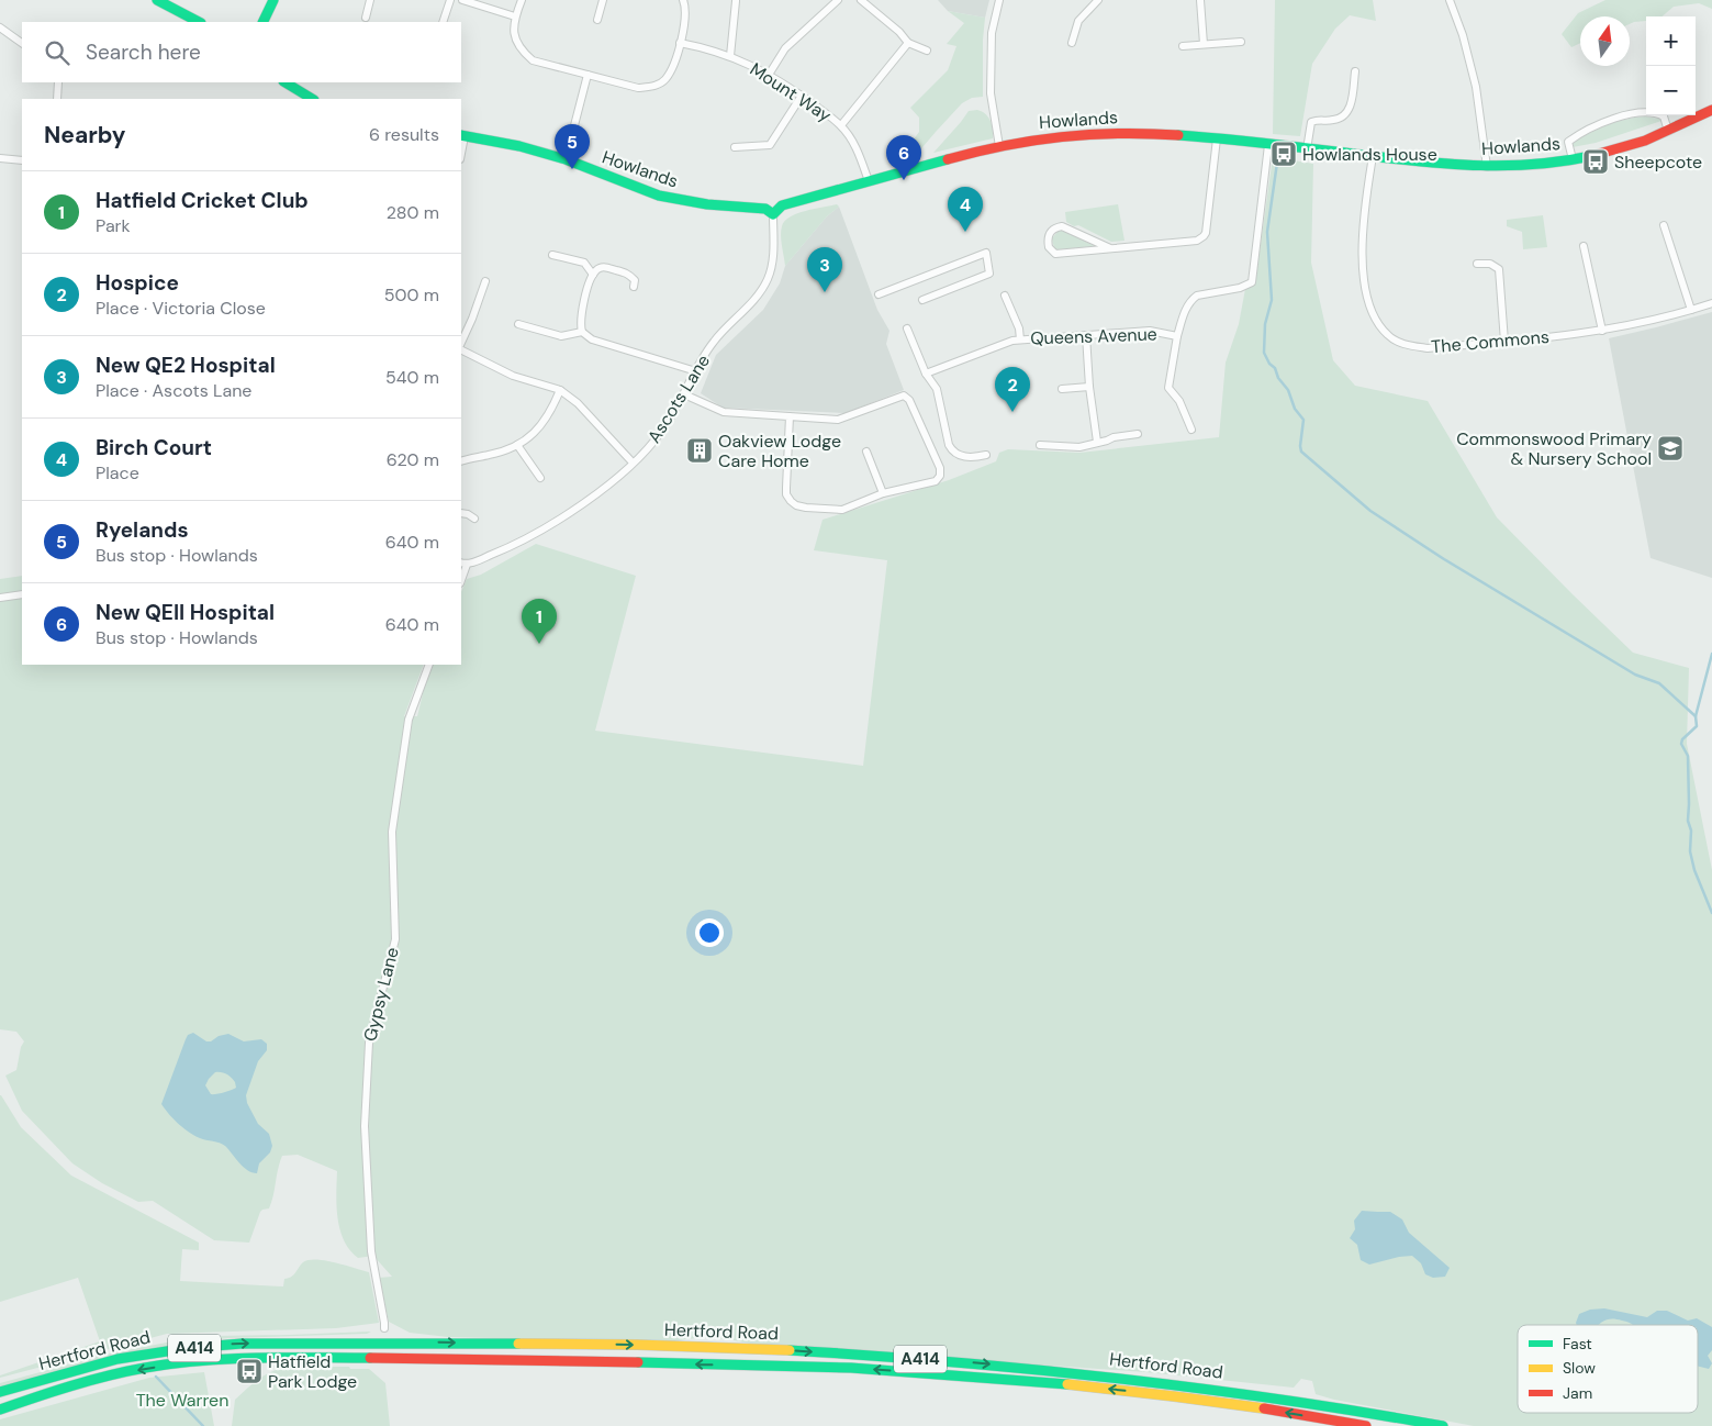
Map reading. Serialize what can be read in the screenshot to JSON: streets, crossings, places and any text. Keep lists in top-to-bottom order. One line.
{"streets":{"main road":["Howlands","Hertford Road","A414"],"street":["Mount Way","Queens Avenue","The Commons","Ascots Lane","Gypsy Lane"]},"crossings":[["Mount Way","Howlands"],["Howlands","Queens Avenue"],["Howlands","The Commons"],["Howlands","Ascots Lane"]],"parks":["The Warren"],"places":{"bus stop":["Howlands House","Sheepcote","Hatfield Park Lodge"],"school or university":["Commonswood Primary & Nursery School"],"building":["Oakview Lodge Care Home"]},"legend":["Fast","Slow","Jam"],"north":"top","page":{"map_buttons":["+","−"],"search":"Search here","heading":["Nearby","6 results"],"pins":["5","6","4","3","2","1"],"list":[{"mark":"1","name":"Hatfield Cricket Club","note":"Park","value":"280 m"},{"mark":"2","name":"Hospice","note":"Place · Victoria Close","value":"500 m"},{"mark":"3","name":"New QE2 Hospital","note":"Place · Ascots Lane","value":"540 m"},{"mark":"4","name":"Birch Court","note":"Place","value":"620 m"},{"mark":"5","name":"Ryelands","note":"Bus stop · Howlands","value":"640 m"},{"mark":"6","name":"New QEII Hospital","note":"Bus stop · Howlands","value":"640 m"}]}}
